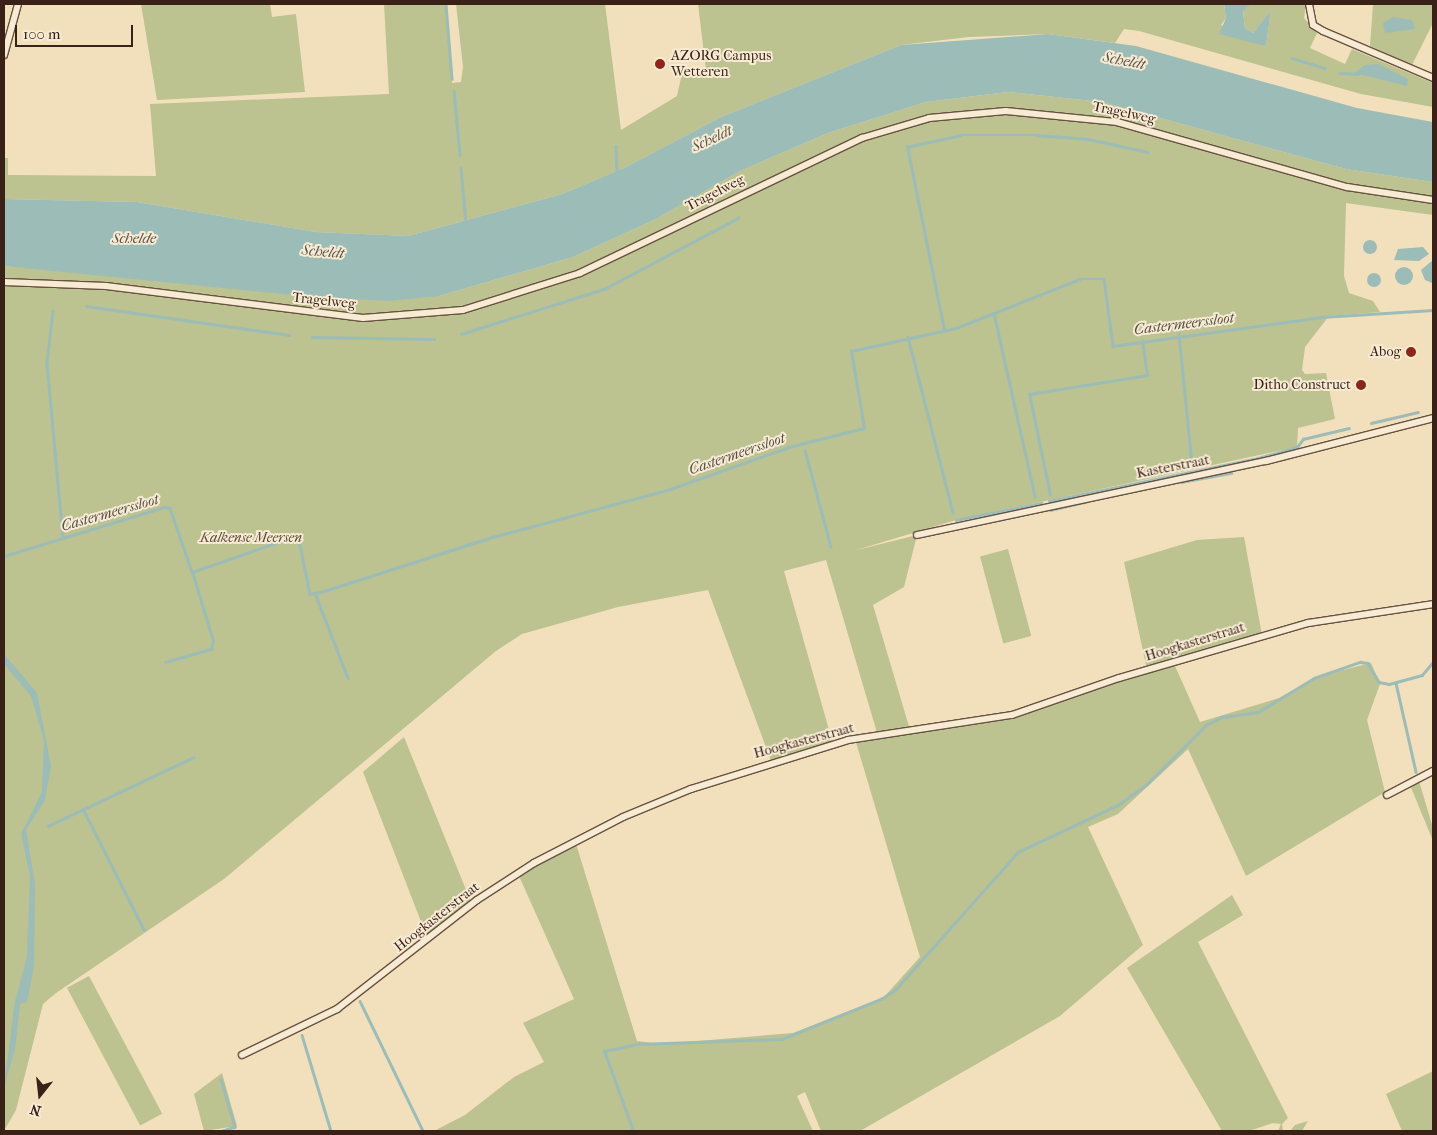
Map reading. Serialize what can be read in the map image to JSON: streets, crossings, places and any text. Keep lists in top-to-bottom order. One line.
{"streets":{"street":["Tragelweg","Kasterstraat","Hoogkasterstraat"]},"water":["Scheldt","Schelde","Castermeerssloot"],"parks":["Kalkense Meersen"],"places":["AZORG Campus Wetteren","Abog","Ditho Construct"],"scale_bar":"100 m","north":"bottom"}
